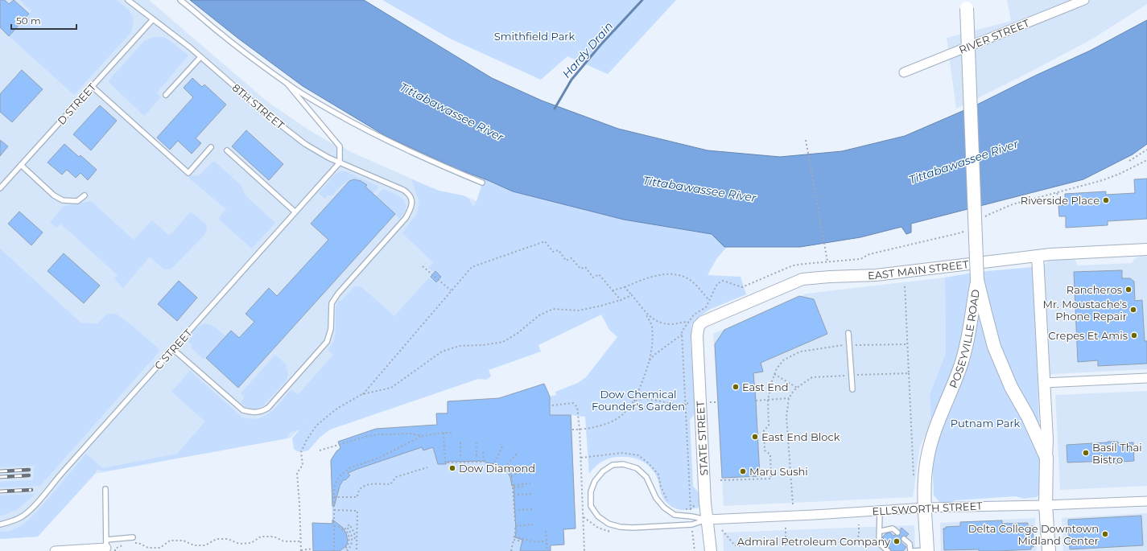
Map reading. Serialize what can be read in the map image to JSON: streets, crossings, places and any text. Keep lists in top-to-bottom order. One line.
{"streets":{"main road":["POSEYVILLE ROAD"],"street":["RIVER STREET","EAST MAIN STREET","STATE STREET","ELLSWORTH STREET"],"lane":["D STREET","8TH STREET","C STREET"]},"crossings":[["D STREET","8TH STREET"],["8TH STREET","C STREET"],["EAST MAIN STREET","STATE STREET"],["POSEYVILLE ROAD","ELLSWORTH STREET"],["STATE STREET","ELLSWORTH STREET"]],"water":["Hardy Drain","Tittabawassee River"],"parks":["Smithfield Park","Dow Chemical Founder's Garden","Putnam Park"],"places":["Riverside Place","Rancheros","Mr. Moustache's Phone Repair","Crepes Et Amis","East End","East End Block","Basil Thai Bistro","Dow Diamond","Maru Sushi","Delta College Downtown Midland Center","Admiral Petroleum Company"],"scale_bar":"50 m"}
